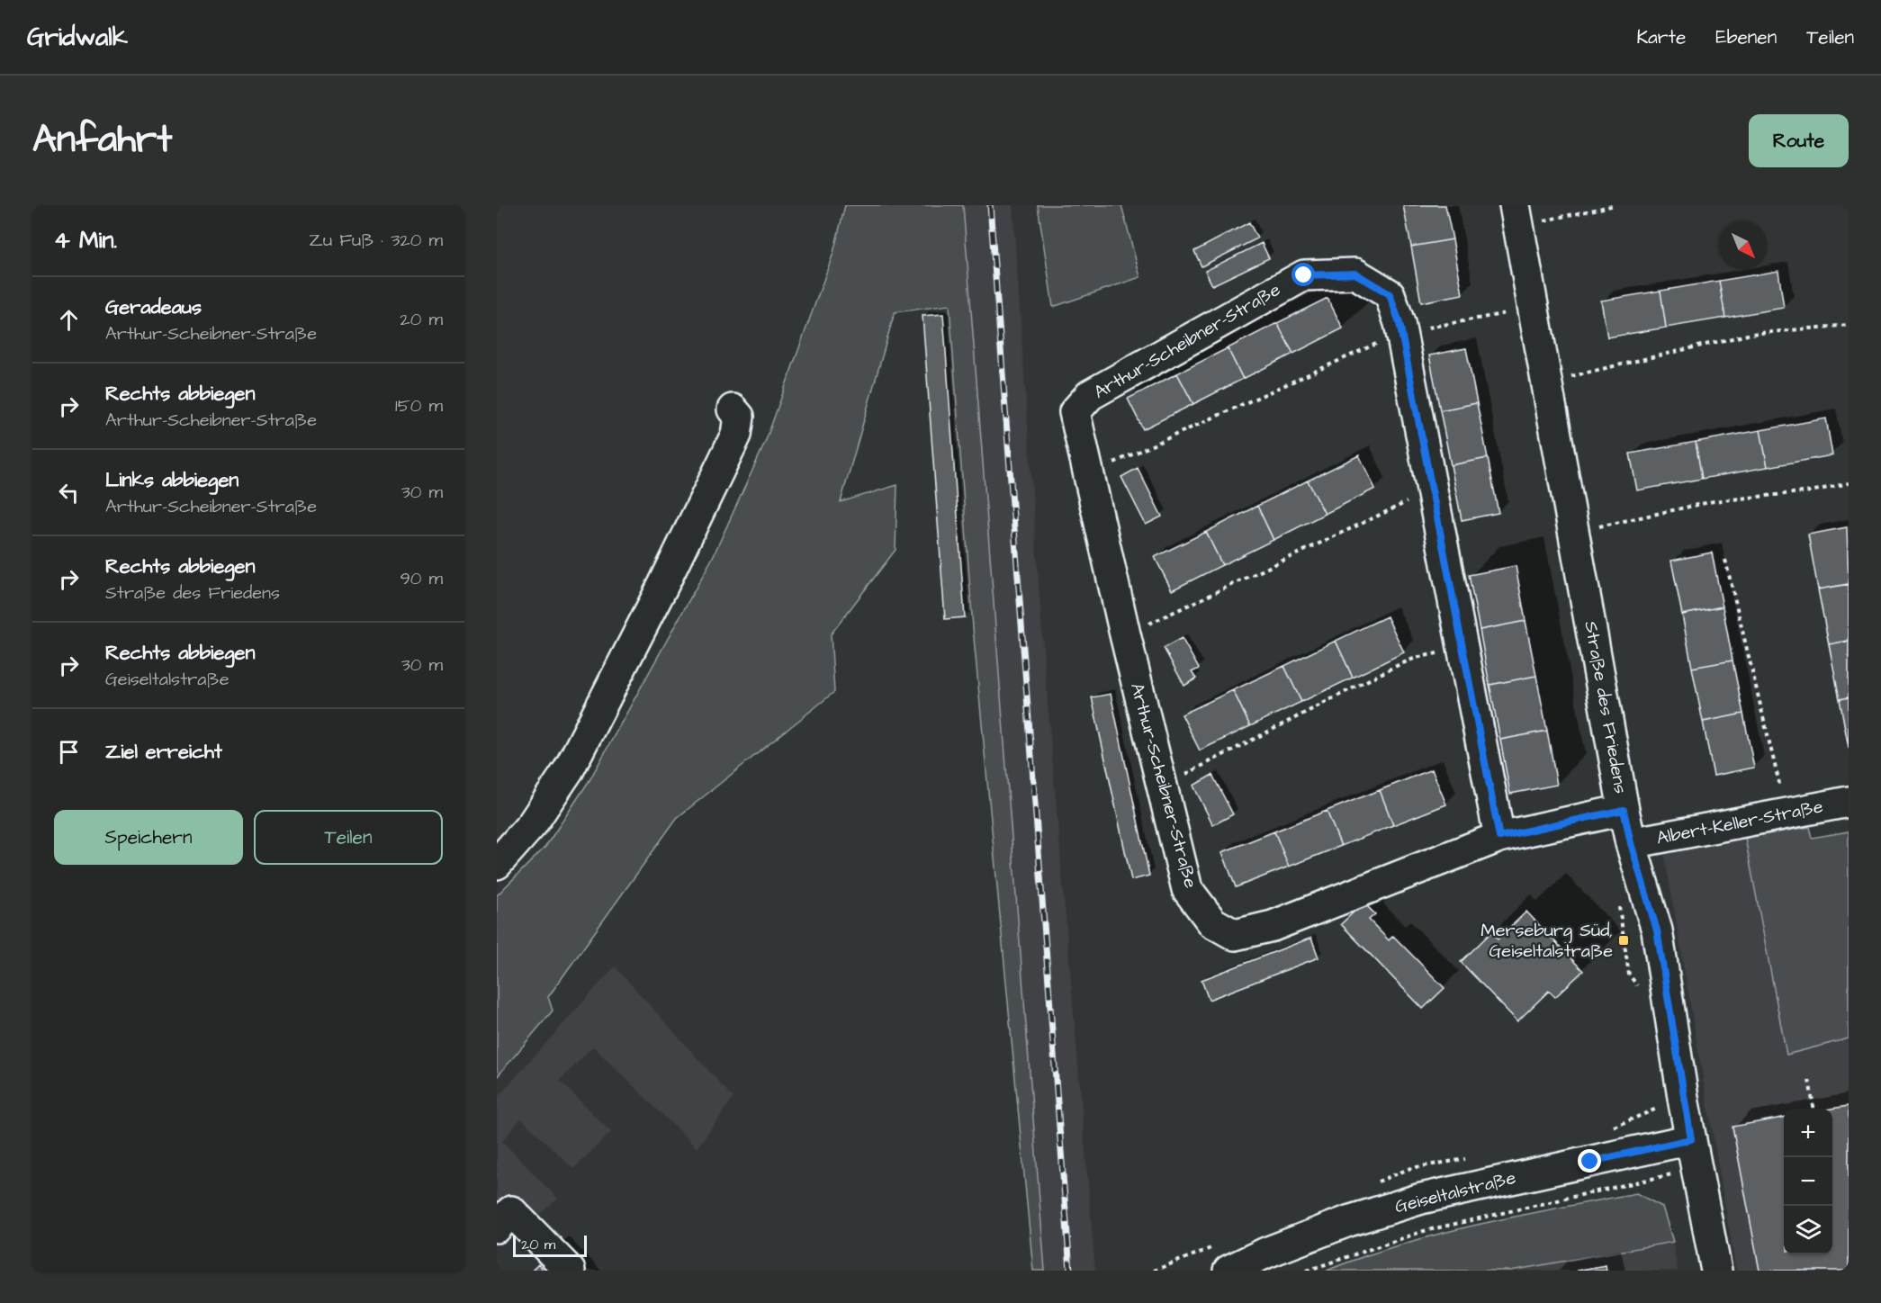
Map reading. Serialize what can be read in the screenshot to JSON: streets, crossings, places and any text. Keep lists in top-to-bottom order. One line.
{"streets":{"street":["Arthur-Scheibner-Straße","Straße des Friedens","Albert-Keller-Straße","Geiseltalstraße"]},"crossings":[["Arthur-Scheibner-Straße","Straße des Friedens"],["Straße des Friedens","Albert-Keller-Straße"],["Straße des Friedens","Geiseltalstraße"]],"places":{"transit":["Merseburg Süd, Geiseltalstraße"]},"scale_bar":"20 m","north":"bottom right","page":{"header":"Gridwalk","nav":["Karte","Ebenen","Teilen"],"title":"Anfahrt","buttons":["Route",["Speichern","Teilen"]],"heading":["4 Min.","Zu Fuß · 320 m"],"list":[["Geradeaus","Arthur-Scheibner-Straße","20 m"],["Rechts abbiegen","Arthur-Scheibner-Straße","150 m"],["Links abbiegen","Arthur-Scheibner-Straße","30 m"],["Rechts abbiegen","Straße des Friedens","90 m"],["Rechts abbiegen","Geiseltalstraße","30 m"],"Ziel erreicht"],"map_buttons":["+","−"],"scale":"20 m"}}
